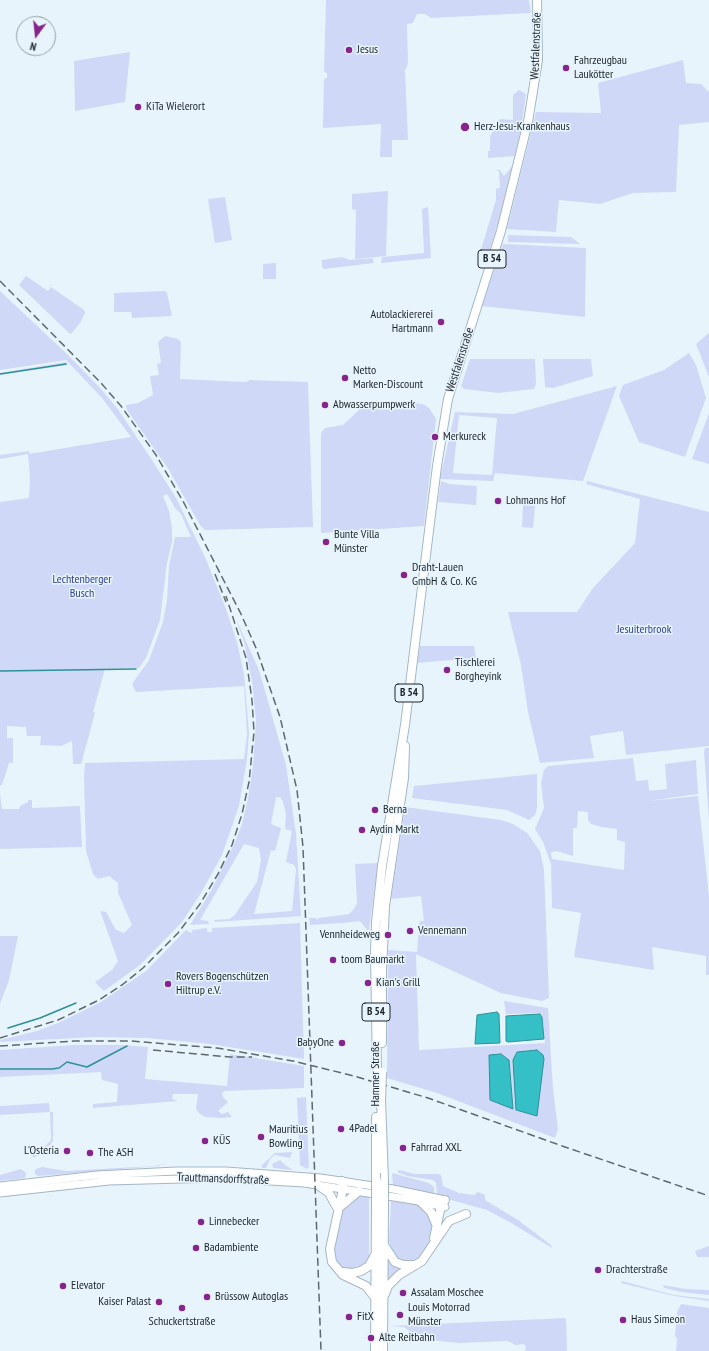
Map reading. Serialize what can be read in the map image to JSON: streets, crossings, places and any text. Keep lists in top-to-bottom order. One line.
{"streets":{"main road":["Westfalenstraße","B 54","Hammer Straße","Trauttmansdorffstraße"]},"crossings":[["Westfalenstraße","Hammer Straße"]],"parks":["Lechtenberger Busch","Jesuiterbrook"],"places":["Jesus","Fahrzeugbau Laukötter","KiTa Wielerort","Herz-Jesu-Krankenhaus","Autolackiererei Hartmann","Netto Marken-Discount","Abwasserpumpwerk","Merkureck","Lohmanns Hof","Bunte Villa Münster","Draht-Lauen GmbH & Co. KG","Tischlerei Borgheyink","Berna","Aydin Markt","Vennemann","Vennheideweg","toom Baumarkt","Kian's Grill","Rovers Bogenschützen Hiltrup e.V.","BabyOne","4Padel","Mauritius Bowling","KÜS","Fahrrad XXL","L'Osteria","The ASH","Linnebecker","Badambiente","Drachterstraße","Elevator","Assalam Moschee","Brüssow Autoglas","Kaiser Palast","Schuckertstraße","Louis Motorrad Münster","FitX","Haus Simeon","Alte Reitbahn"],"north":"bottom"}
